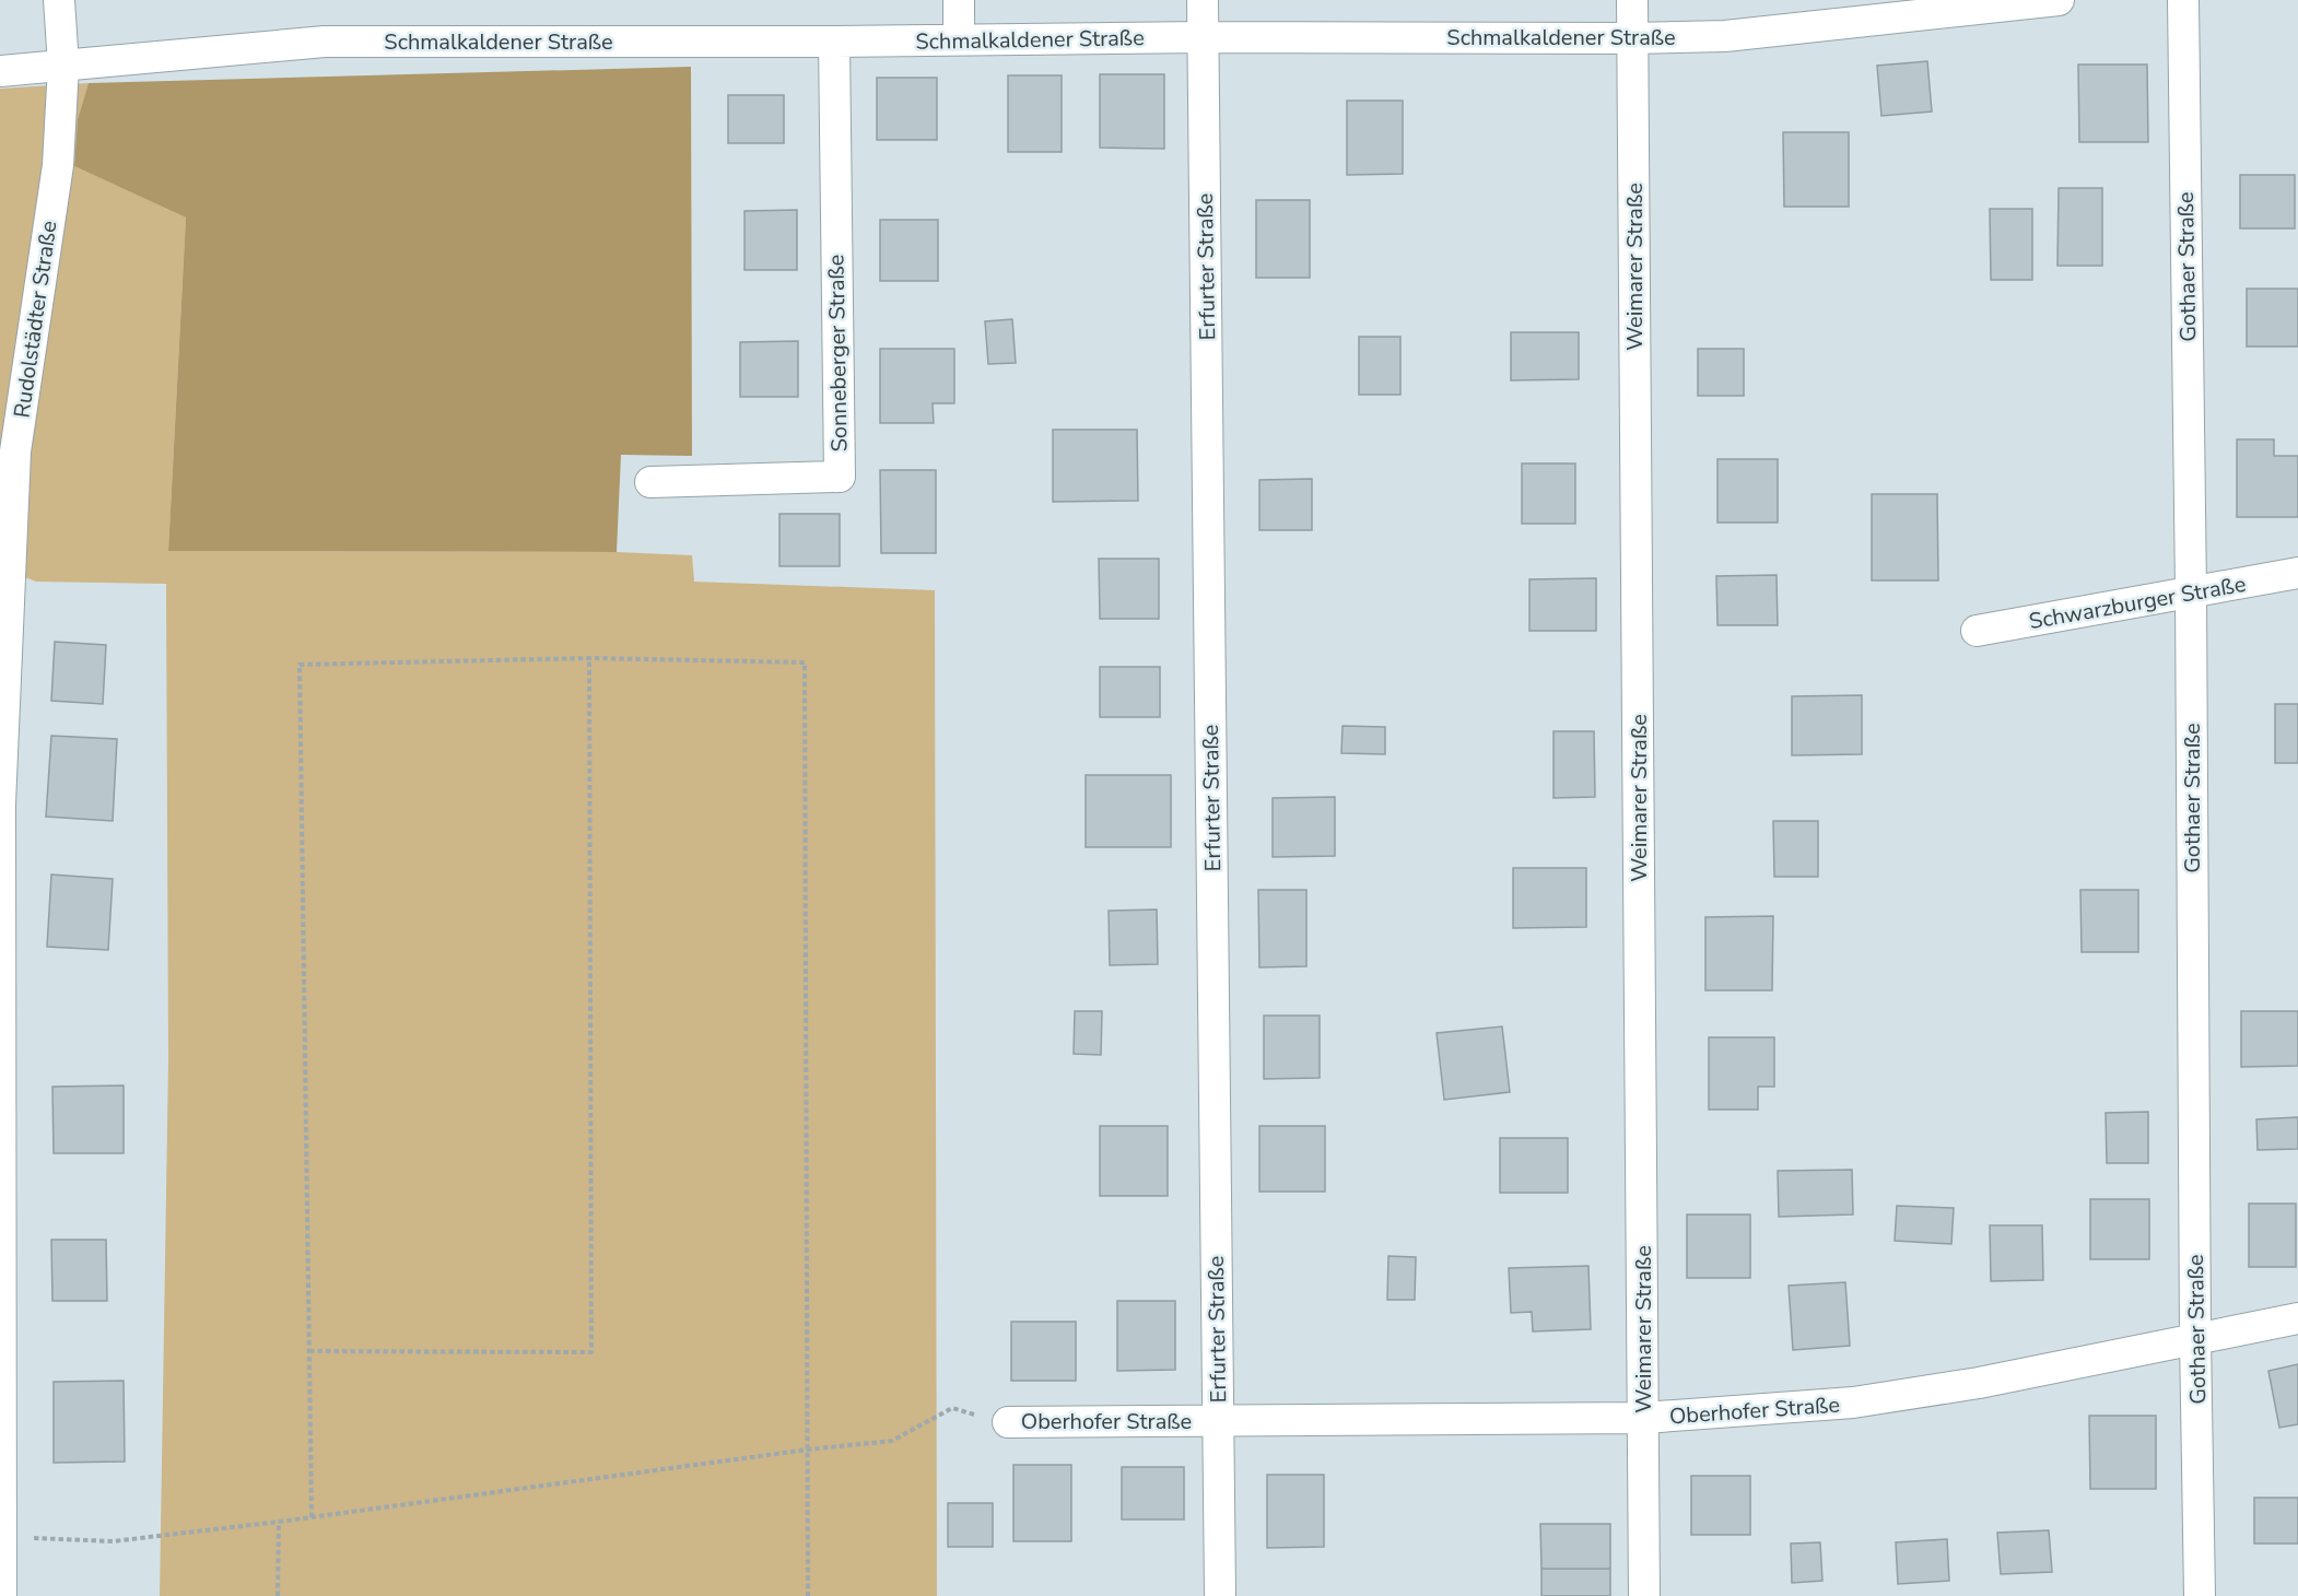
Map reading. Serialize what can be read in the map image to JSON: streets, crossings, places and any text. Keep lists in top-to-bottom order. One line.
{"streets":{"street":["Schmalkaldener Straße","Erfurter Straße","Weimarer Straße","Gothaer Straße","Rudolstädter Straße","Sonneberger Straße","Schwarzburger Straße","Oberhofer Straße"]},"crossings":[["Schmalkaldener Straße","Erfurter Straße"],["Schmalkaldener Straße","Weimarer Straße"],["Schmalkaldener Straße","Rudolstädter Straße"],["Schmalkaldener Straße","Sonneberger Straße"],["Erfurter Straße","Oberhofer Straße"],["Weimarer Straße","Oberhofer Straße"],["Gothaer Straße","Schwarzburger Straße"],["Gothaer Straße","Oberhofer Straße"]]}
